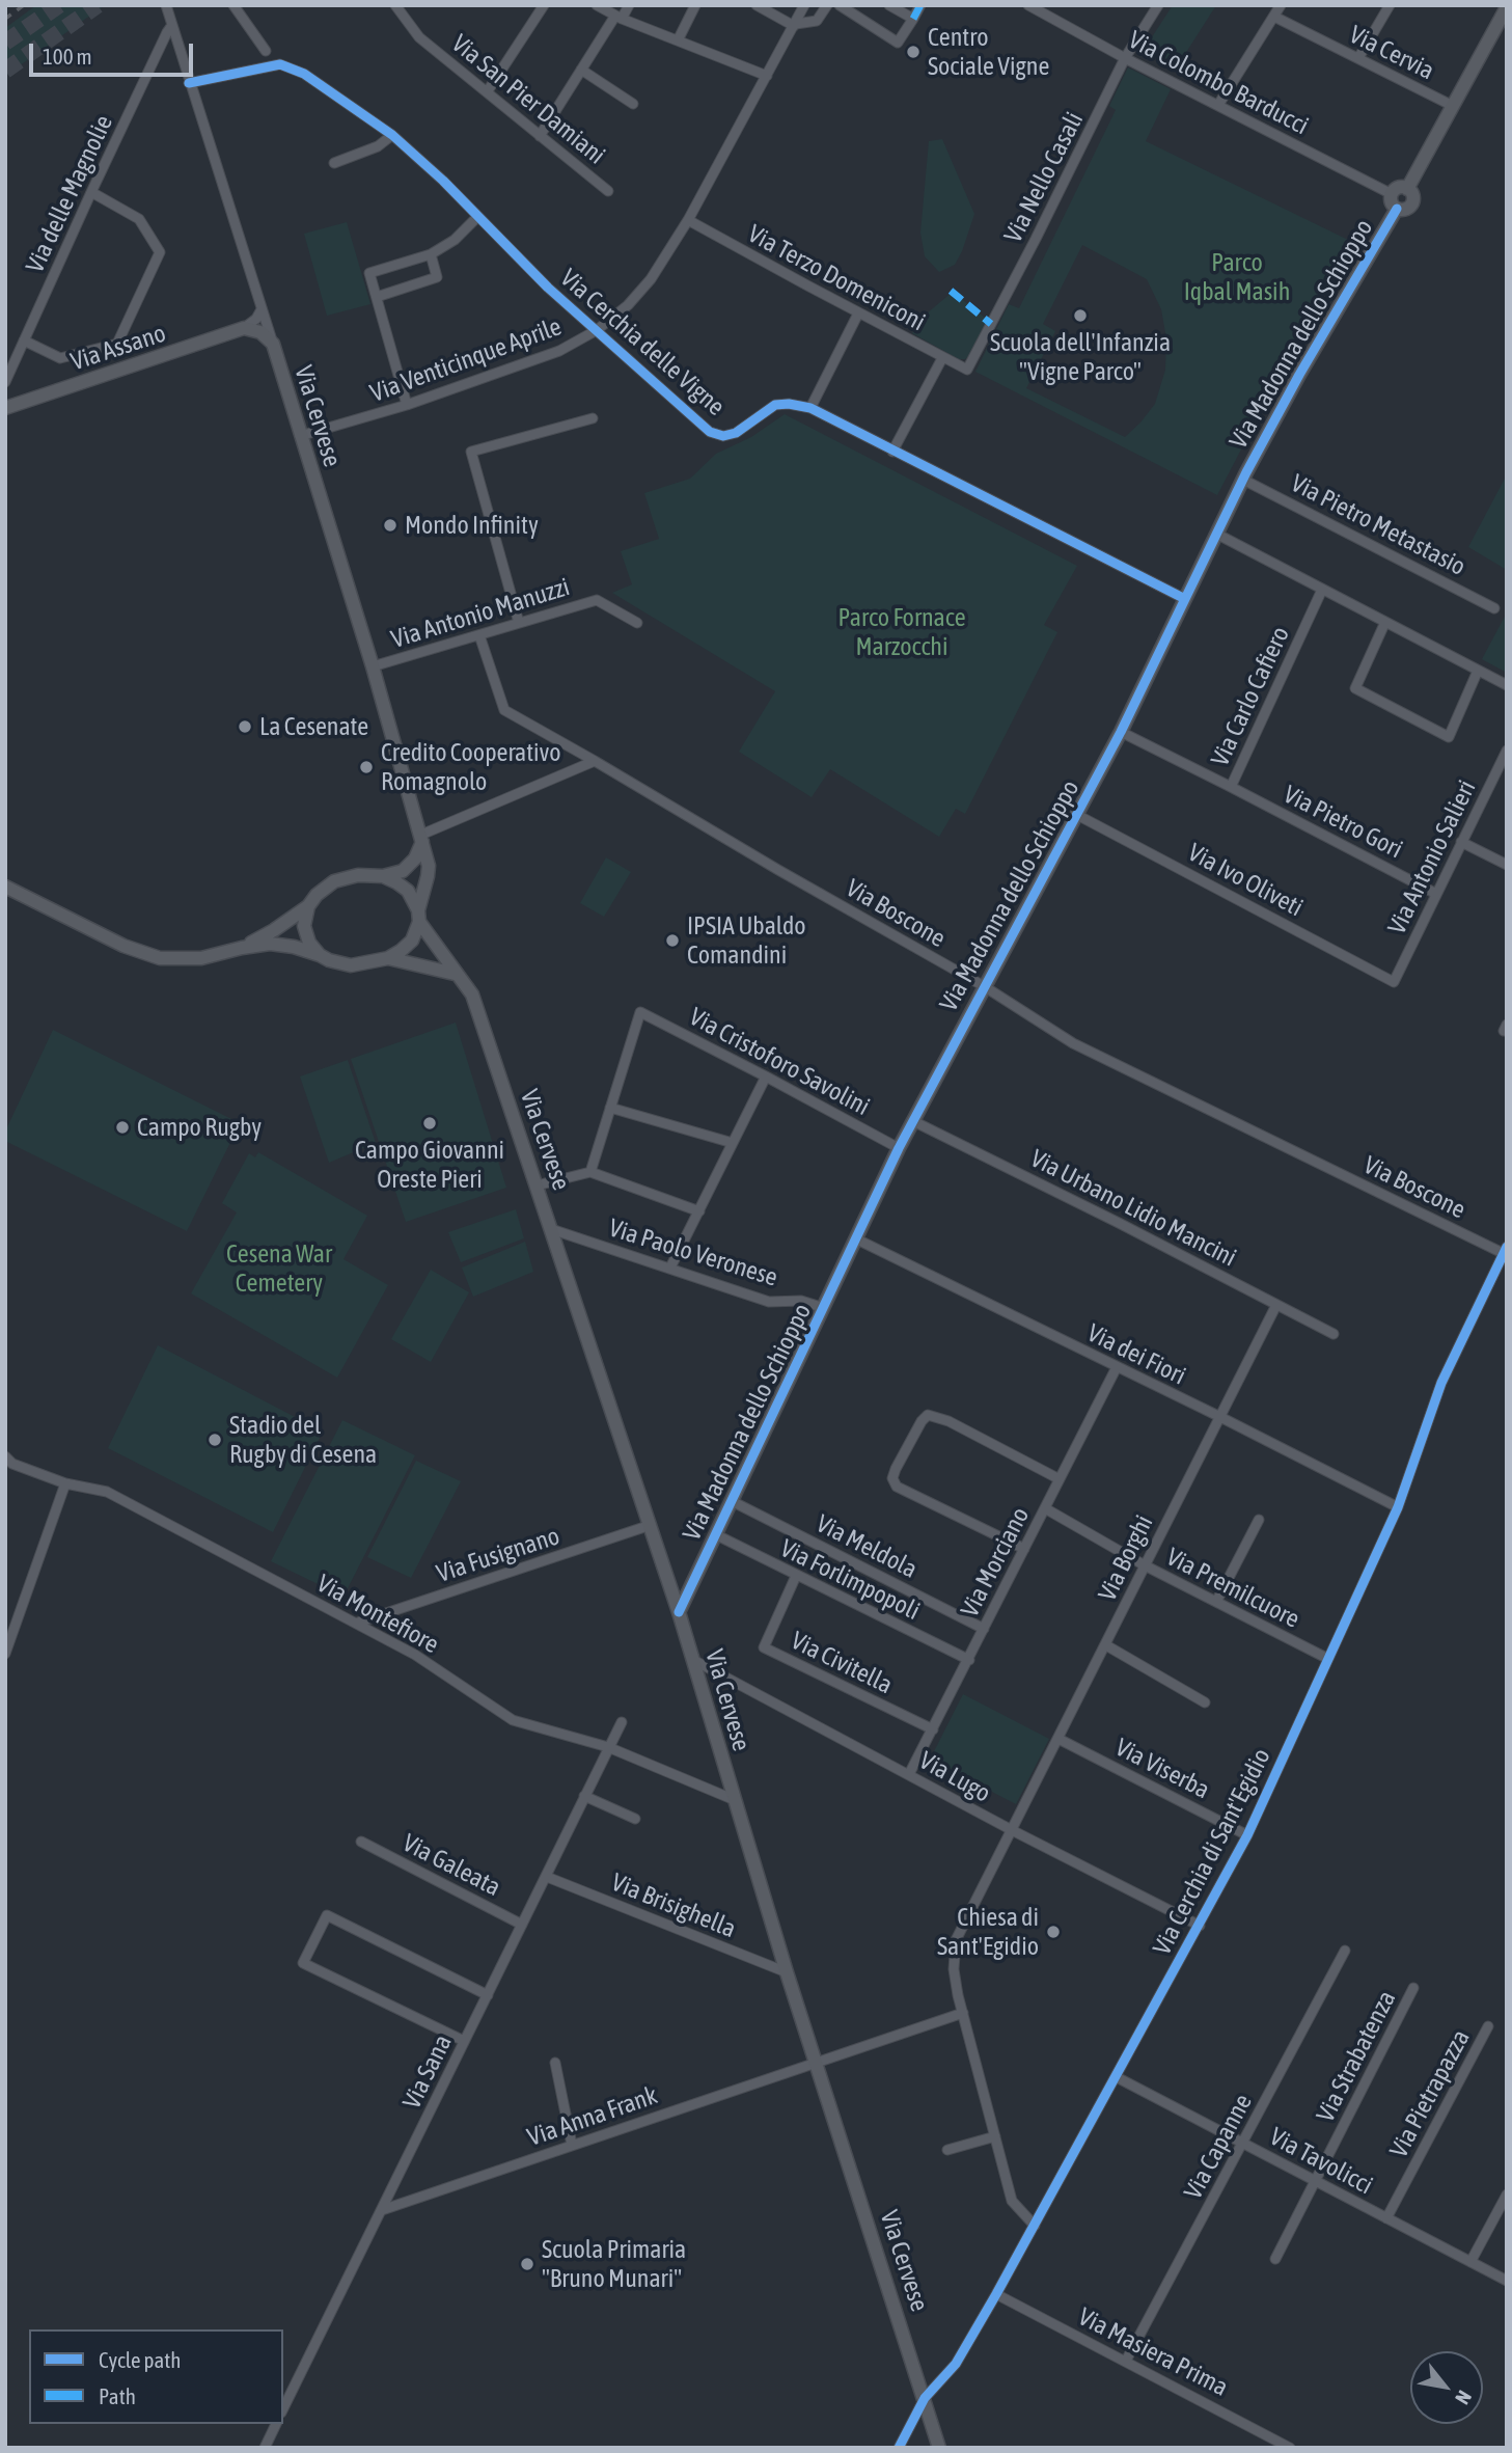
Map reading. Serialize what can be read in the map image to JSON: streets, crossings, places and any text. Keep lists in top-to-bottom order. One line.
{"streets":{"street":["Via Cervia","Via Colombo Barducci","Via San Pier Damiani","Via Nello Casali","Via delle Magnolie","Via Terzo Domeniconi","Via Madonna dello Schioppo","Via Cerchia delle Vigne","Via Assano","Via Venticinque Aprile","Via Cervese","Via Pietro Metastasio","Via Antonio Manuzzi","Via Carlo Cafiero","Via Pietro Gori","Via Antonio Salieri","Via Ivo Oliveti","Via Boscone","Via Cristoforo Savolini","Via Urbano Lidio Mancini","Via Paolo Veronese","Via dei Fiori","Via Meldola","Via Fusignano","Via Borghi","Via Morciano","Via Forlimpopoli","Via Premilcuore","Via Montefiore","Via Civitella","Via Viserba","Via Lugo","Via Cerchia di Sant'Egidio","Via Galeata","Via Brisighella","Via Strabatenza","Via Sana","Via Pietrapazza","Via Anna Frank","Via Capanne","Via Tavolicci","Via Masiera Prima"]},"crossings":[["Via Colombo Barducci","Via Nello Casali"],["Via Colombo Barducci","Via Madonna dello Schioppo"],["Via Nello Casali","Via Terzo Domeniconi"],["Via delle Magnolie","Via Cervese"],["Via Terzo Domeniconi","Via Venticinque Aprile"],["Via Madonna dello Schioppo","Via Cerchia delle Vigne"],["Via Madonna dello Schioppo","Via Cervese"],["Via Madonna dello Schioppo","Via Pietro Metastasio"],["Via Madonna dello Schioppo","Via Carlo Cafiero"],["Via Madonna dello Schioppo","Via Ivo Oliveti"],["Via Madonna dello Schioppo","Via Boscone"],["Via Madonna dello Schioppo","Via Cristoforo Savolini"],["Via Madonna dello Schioppo","Via Urbano Lidio Mancini"],["Via Madonna dello Schioppo","Via Paolo Veronese"],["Via Madonna dello Schioppo","Via dei Fiori"],["Via Madonna dello Schioppo","Via Meldola"],["Via Madonna dello Schioppo","Via Forlimpopoli"],["Via Cerchia delle Vigne","Via Venticinque Aprile"],["Via Cerchia delle Vigne","Via Cervese"],["Via Assano","Via Cervese"],["Via Venticinque Aprile","Via Cervese"],["Via Cervese","Via Antonio Manuzzi"],["Via Cervese","Via Paolo Veronese"],["Via Cervese","Via Fusignano"],["Via Cervese","Via Montefiore"],["Via Cervese","Via Lugo"],["Via Cervese","Via Cerchia di Sant'Egidio"],["Via Cervese","Via Brisighella"],["Via Cervese","Via Anna Frank"],["Via Antonio Manuzzi","Via Boscone"],["Via Carlo Cafiero","Via Pietro Gori"],["Via Pietro Gori","Via Antonio Salieri"],["Via Antonio Salieri","Via Ivo Oliveti"],["Via Boscone","Via Cerchia di Sant'Egidio"],["Via Urbano Lidio Mancini","Via Borghi"],["Via dei Fiori","Via Borghi"],["Via dei Fiori","Via Morciano"],["Via dei Fiori","Via Cerchia di Sant'Egidio"],["Via Meldola","Via Morciano"],["Via Fusignano","Via Montefiore"],["Via Borghi","Via Premilcuore"],["Via Borghi","Via Viserba"],["Via Borghi","Via Lugo"],["Via Borghi","Via Cerchia di Sant'Egidio"],["Via Borghi","Via Anna Frank"],["Via Morciano","Via Forlimpopoli"],["Via Morciano","Via Premilcuore"],["Via Morciano","Via Civitella"],["Via Morciano","Via Lugo"],["Via Forlimpopoli","Via Civitella"],["Via Premilcuore","Via Cerchia di Sant'Egidio"],["Via Montefiore","Via Sana"],["Via Viserba","Via Cerchia di Sant'Egidio"],["Via Lugo","Via Cerchia di Sant'Egidio"],["Via Cerchia di Sant'Egidio","Via Tavolicci"],["Via Cerchia di Sant'Egidio","Via Masiera Prima"],["Via Galeata","Via Sana"],["Via Brisighella","Via Sana"],["Via Strabatenza","Via Tavolicci"],["Via Sana","Via Anna Frank"],["Via Pietrapazza","Via Tavolicci"],["Via Capanne","Via Tavolicci"],["Via Capanne","Via Masiera Prima"]],"parks":["Parco Iqbal Masih","Parco Fornace Marzocchi","Cesena War Cemetery"],"places":["Centro Sociale Vigne","Scuola dell'Infanzia \"Vigne Parco\"","Mondo Infinity","La Cesenate","Credito Cooperativo Romagnolo","IPSIA Ubaldo Comandini","Campo Giovanni Oreste Pieri","Campo Rugby","Stadio del Rugby di Cesena","Chiesa di Sant'Egidio","Scuola Primaria \"Bruno Munari\""],"legend":["Cycle path","Path"],"scale_bar":"100 m","north":"bottom right"}
